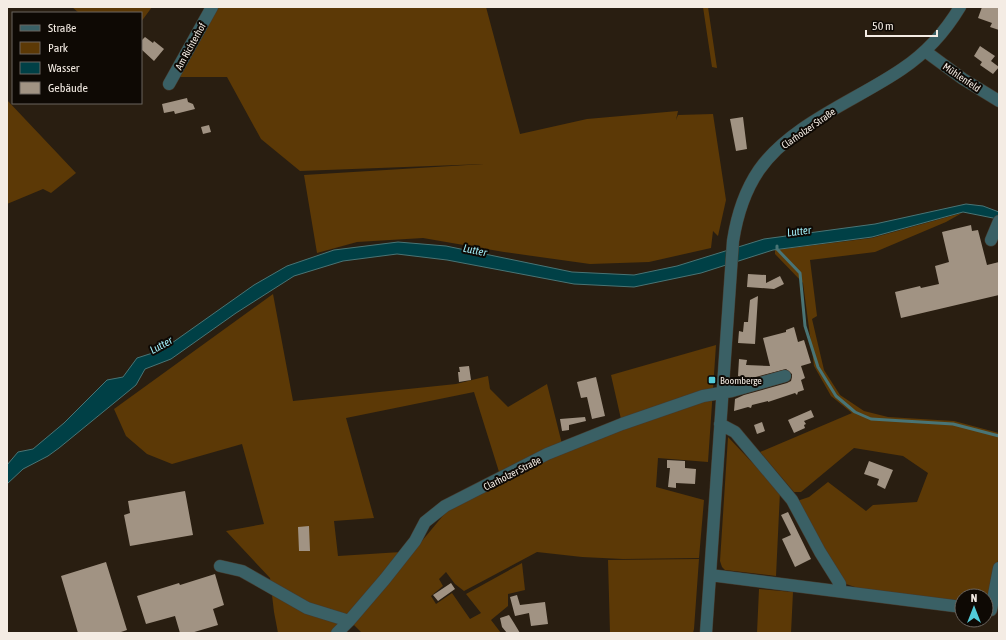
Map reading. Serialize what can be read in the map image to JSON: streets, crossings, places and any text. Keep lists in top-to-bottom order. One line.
{"streets":{"street":["Am Richterhof","Mühlenfeld","Clarholzer Straße"]},"crossings":[["Mühlenfeld","Clarholzer Straße"]],"water":["Lutter"],"places":{"transit":["Boomberge"]},"legend":["Straße","Park","Wasser","Gebäude"],"scale_bar":"50 m","north":"top"}
